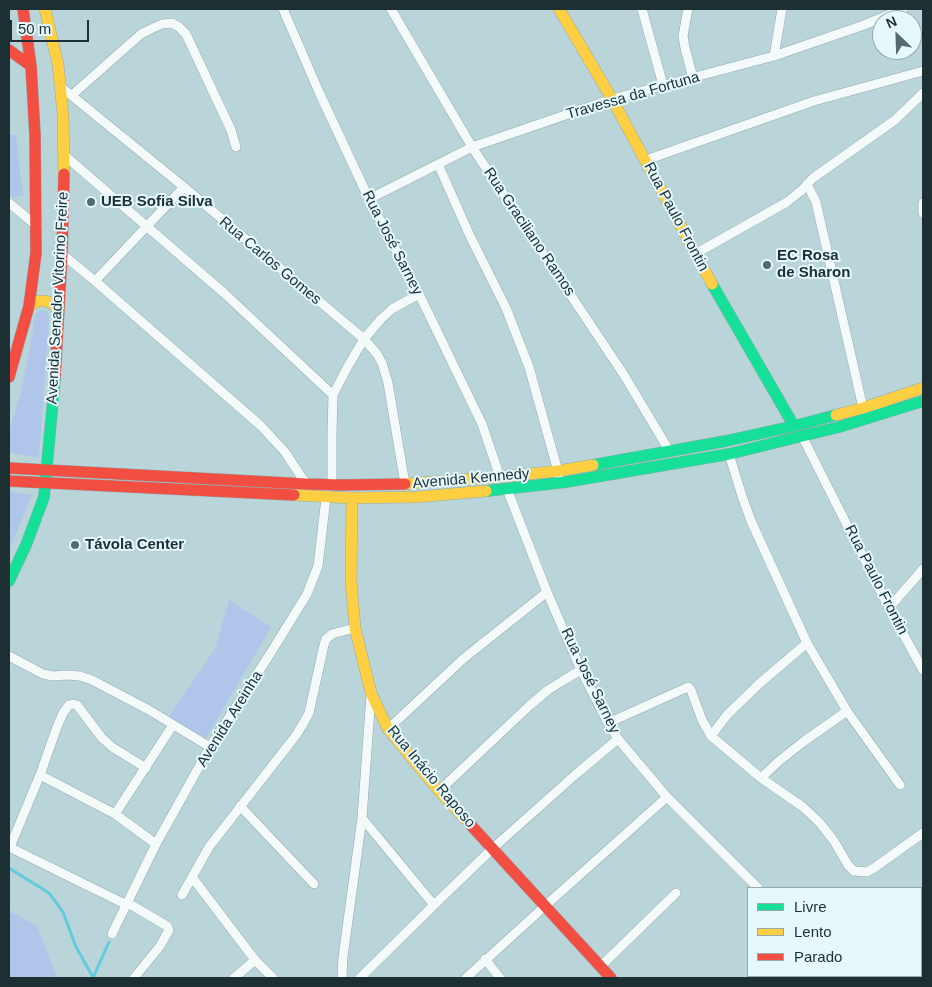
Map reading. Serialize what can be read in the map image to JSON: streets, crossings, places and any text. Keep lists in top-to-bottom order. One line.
{"streets":{"main road":["Rua Paulo Frontin","Avenida Senador Vitorino Freire","Avenida Kennedy","Rua Inácio Raposo"],"street":["Travessa da Fortuna","Rua Graciliano Ramos","Rua José Sarney","Rua Carlos Gomes","Avenida Areinha"]},"crossings":[["Travessa da Fortuna","Rua Paulo Frontin"],["Travessa da Fortuna","Rua Graciliano Ramos"],["Travessa da Fortuna","Rua José Sarney"],["Rua Paulo Frontin","Avenida Kennedy"],["Rua Graciliano Ramos","Avenida Kennedy"],["Rua José Sarney","Avenida Kennedy"],["Rua Carlos Gomes","Avenida Senador Vitorino Freire"],["Rua Carlos Gomes","Avenida Kennedy"],["Avenida Senador Vitorino Freire","Avenida Kennedy"],["Avenida Kennedy","Avenida Areinha"],["Avenida Kennedy","Rua Inácio Raposo"]],"places":["UEB Sofia Silva","EC Rosa de Sharon","Távola Center"],"legend":["Livre","Lento","Parado"],"scale_bar":"50 m","north":"top left"}
